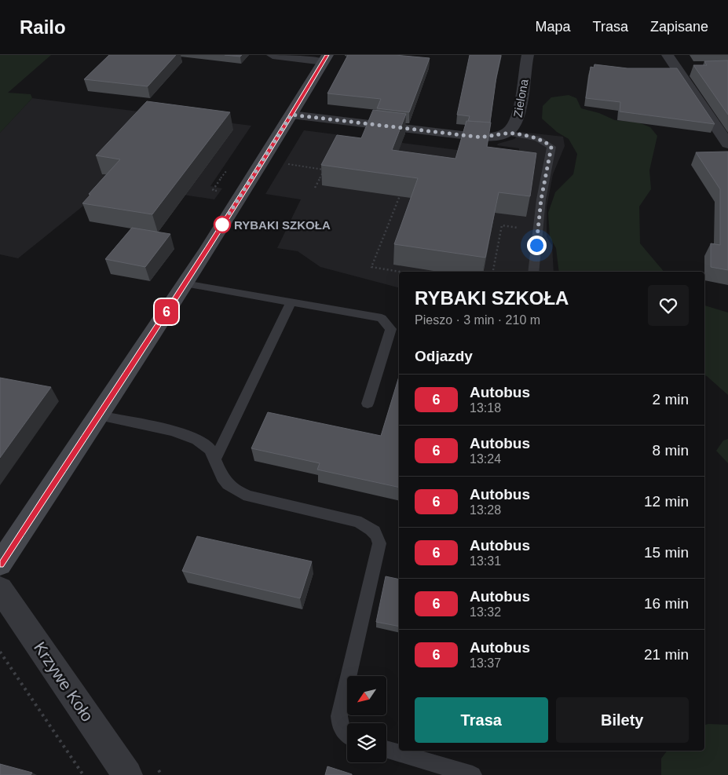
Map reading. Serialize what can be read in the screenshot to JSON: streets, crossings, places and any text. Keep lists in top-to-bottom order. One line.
{"streets":{"street":["Zielona","Krzywe Koło"]},"places":["RYBAKI SZKOŁA"],"lines":["bus line 6"],"north":"bottom left","page":{"header":"Railo","nav":["Mapa","Trasa","Zapisane"],"on_map":"6","heading":[["RYBAKI SZKOŁA","Pieszo · 3 min · 210 m"],"Odjazdy"],"list":[{"mark":"6","name":"Autobus","note":"13:18","value":"2 min"},{"mark":"6","name":"Autobus","note":"13:24","value":"8 min"},{"mark":"6","name":"Autobus","note":"13:28","value":"12 min"},{"mark":"6","name":"Autobus","note":"13:31","value":"15 min"},{"mark":"6","name":"Autobus","note":"13:32","value":"16 min"},{"mark":"6","name":"Autobus","note":"13:37","value":"21 min"}],"buttons":["Trasa","Bilety"]}}
